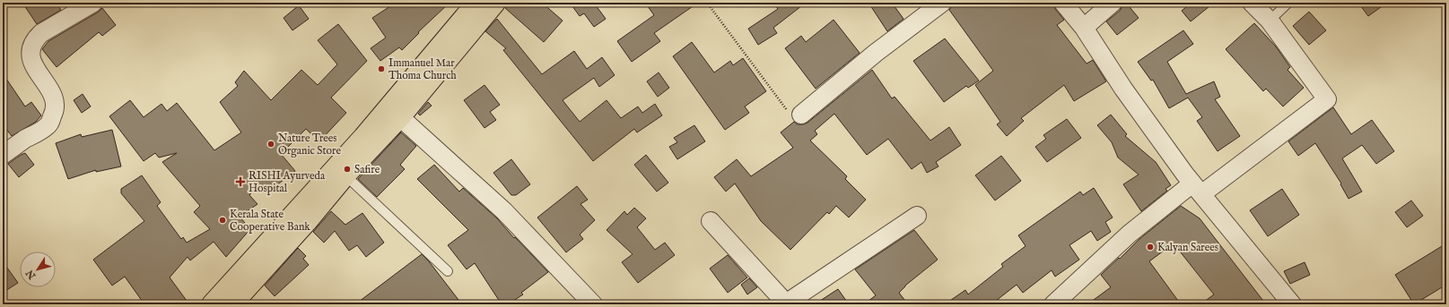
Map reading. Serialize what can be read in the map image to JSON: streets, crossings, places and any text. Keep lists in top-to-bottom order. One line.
{"places":{"other":["Immanuel Mar Thoma Church","Nature Trees Organic Store","Safire","Kerala State Cooperative Bank","Kalyan Sarees"],"health":["RISHI Ayurveda Hospital"]},"north":"bottom left"}
